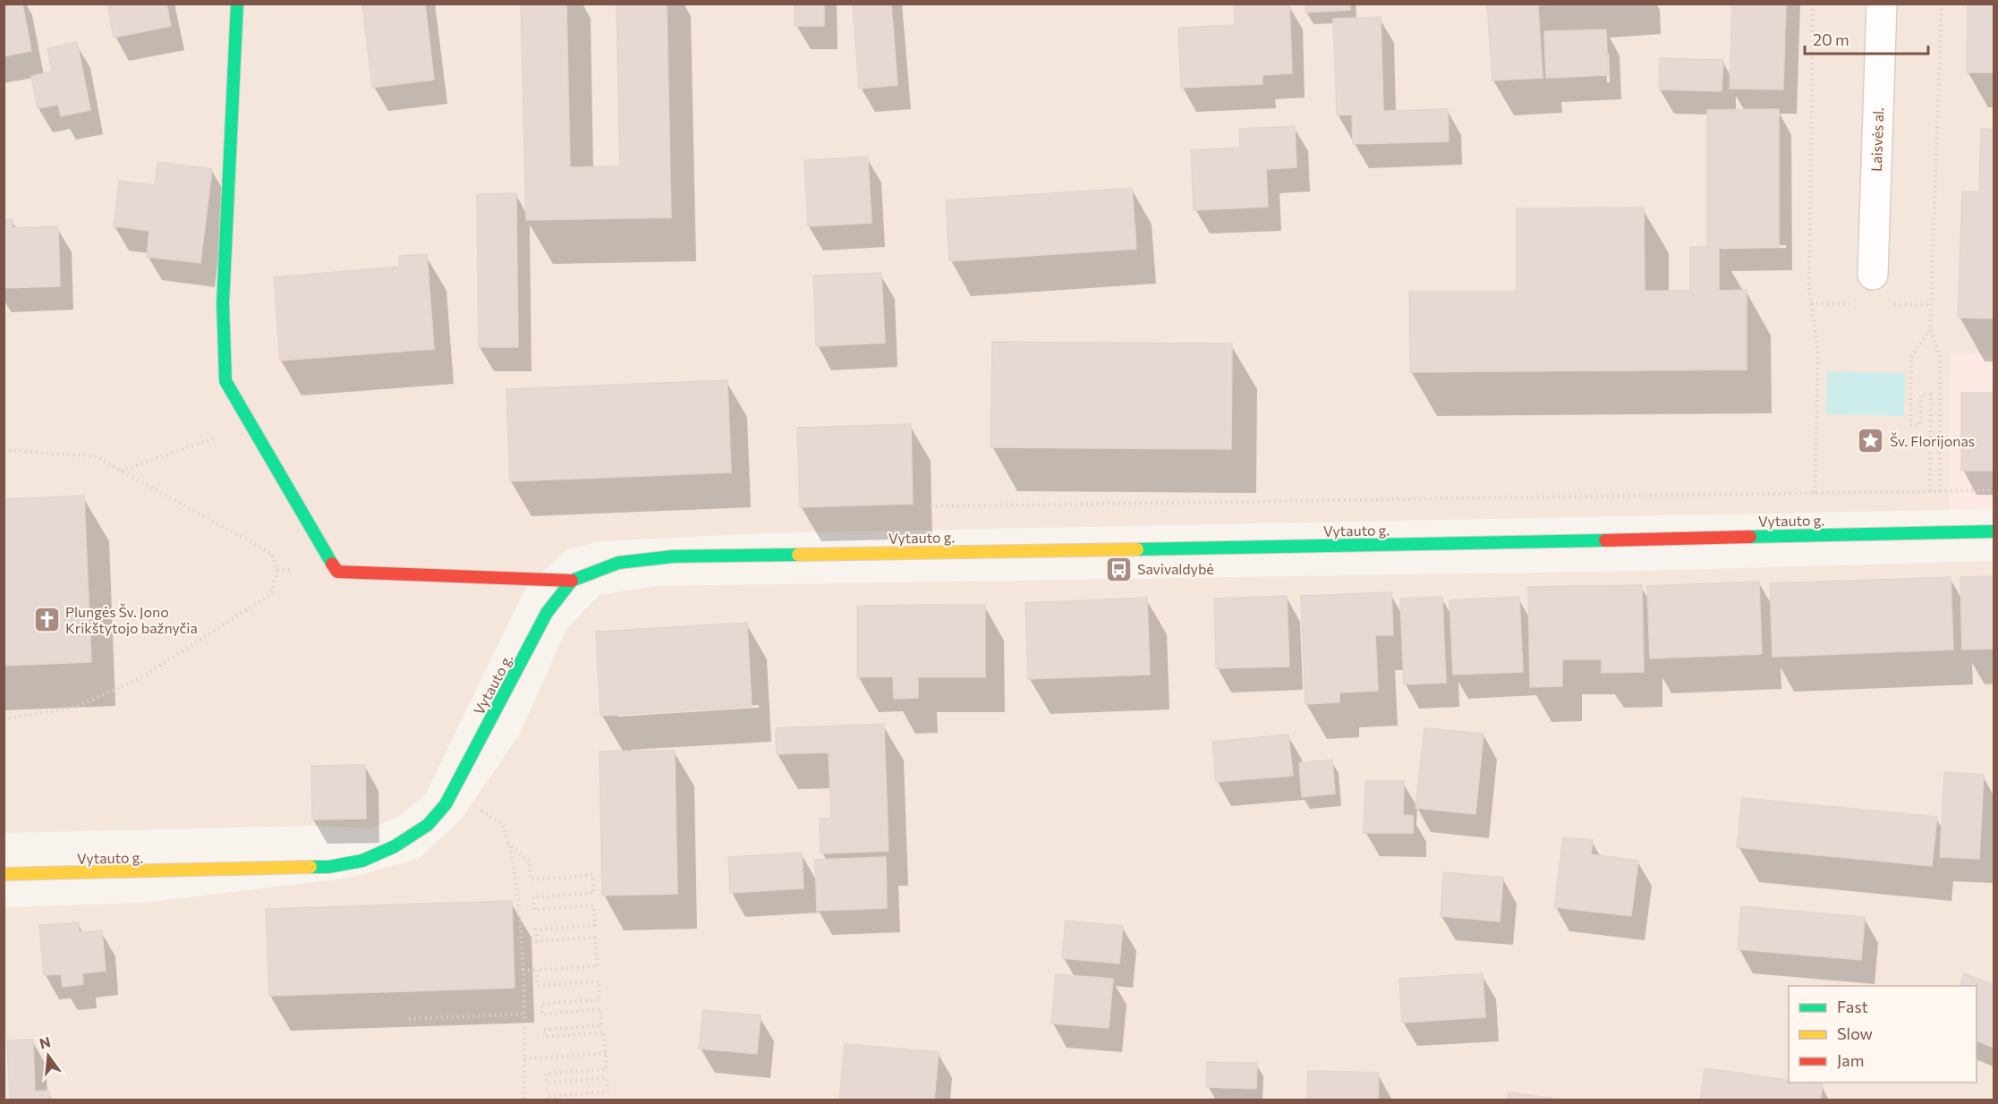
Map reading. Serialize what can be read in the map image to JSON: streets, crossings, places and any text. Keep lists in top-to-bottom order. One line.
{"streets":{"main road":["Vytauto g."],"street":["Laisvės al."]},"places":{"place":["Šv. Florijonas"],"bus stop":["Savivaldybė"],"church":["Plungės Šv. Jono Krikštytojo bažnyčia"]},"legend":["Fast","Slow","Jam"],"scale_bar":"20 m","north":"top"}
